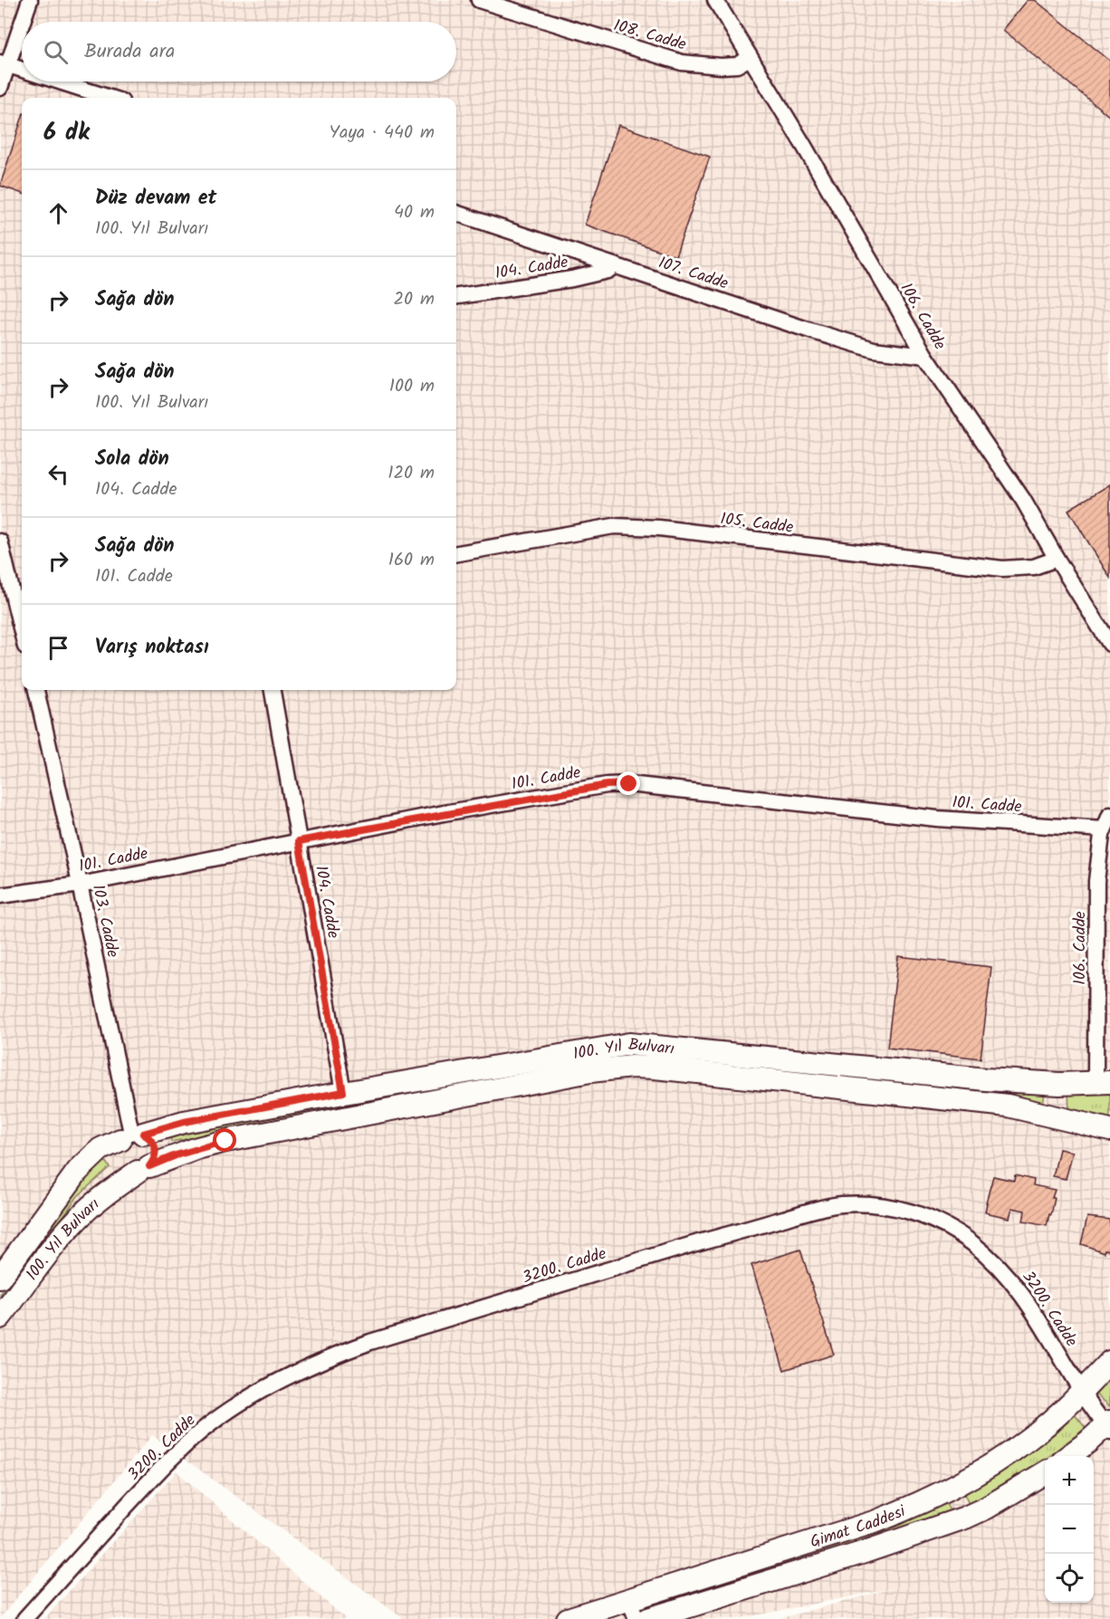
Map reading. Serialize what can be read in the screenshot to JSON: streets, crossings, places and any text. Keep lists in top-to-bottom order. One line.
{"streets":{"main road":["100. Yıl Bulvarı","Gimat Caddesi"],"street":["108. Cadde","104. Cadde","107. Cadde","106. Cadde","105. Cadde","101. Cadde","103. Cadde","3200. Cadde"]},"crossings":[["108. Cadde","106. Cadde"],["104. Cadde","107. Cadde"],["104. Cadde","101. Cadde"],["104. Cadde","100. Yıl Bulvarı"],["107. Cadde","106. Cadde"],["106. Cadde","105. Cadde"],["106. Cadde","101. Cadde"],["106. Cadde","100. Yıl Bulvarı"],["101. Cadde","103. Cadde"],["103. Cadde","100. Yıl Bulvarı"],["3200. Cadde","Gimat Caddesi"]],"page":{"search":"Burada ara","heading":["6 dk","Yaya · 440 m"],"list":[["Düz devam et","100. Yıl Bulvarı","40 m"],["Sağa dön","20 m"],["Sağa dön","100. Yıl Bulvarı","100 m"],["Sola dön","104. Cadde","120 m"],["Sağa dön","101. Cadde","160 m"],"Varış noktası"],"map_buttons":["+","−"]}}
